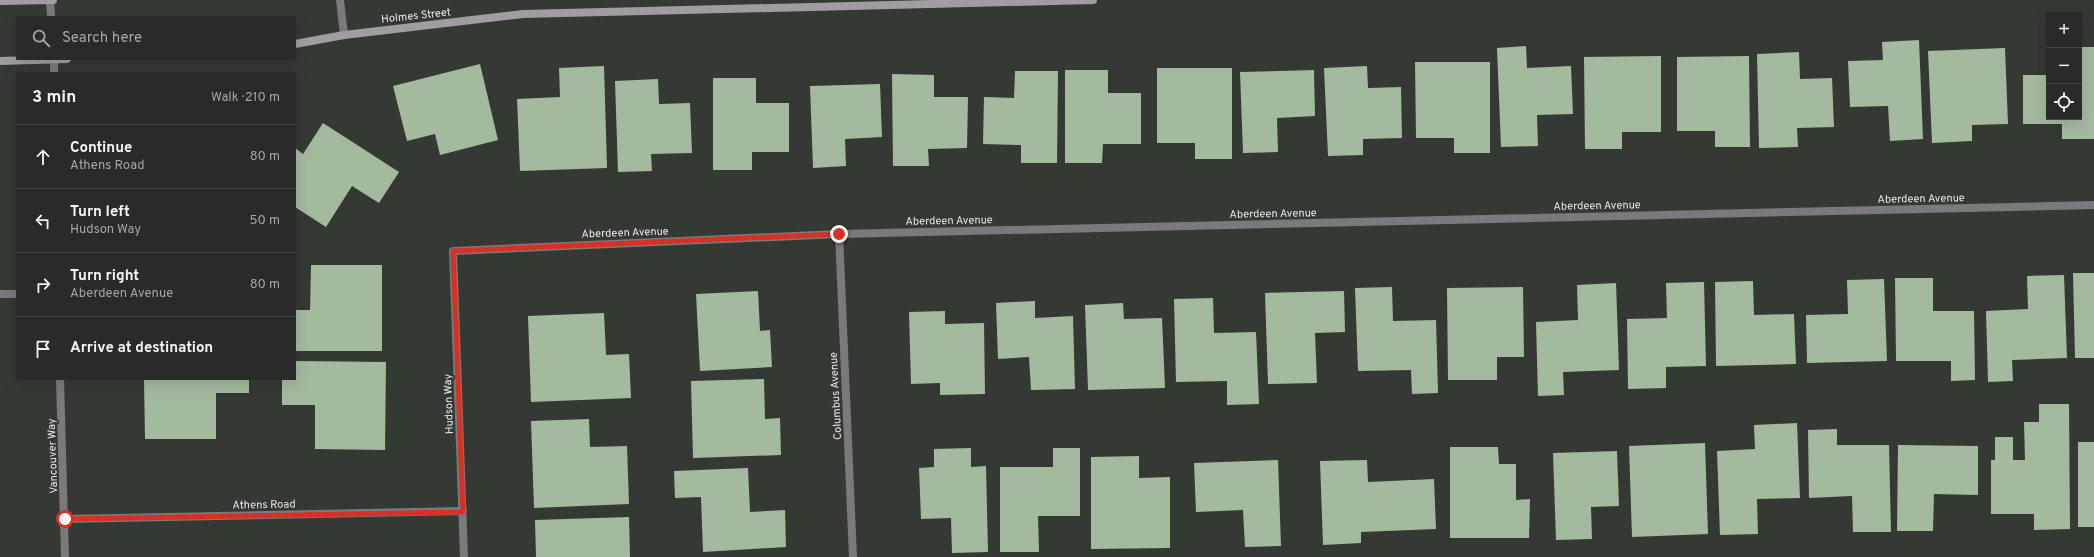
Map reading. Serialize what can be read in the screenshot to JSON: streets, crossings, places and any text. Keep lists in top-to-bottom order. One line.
{"streets":{"main road":["Holmes Street"],"street":["Aberdeen Avenue","Columbus Avenue","Hudson Way","Vancouver Way","Athens Road"]},"crossings":[["Aberdeen Avenue","Columbus Avenue"],["Aberdeen Avenue","Hudson Way"],["Hudson Way","Athens Road"],["Vancouver Way","Athens Road"]],"page":{"map_buttons":["+","−"],"search":"Search here","heading":["3 min","Walk · 210 m"],"list":[["Continue","Athens Road","80 m"],["Turn left","Hudson Way","50 m"],["Turn right","Aberdeen Avenue","80 m"],"Arrive at destination"]}}
